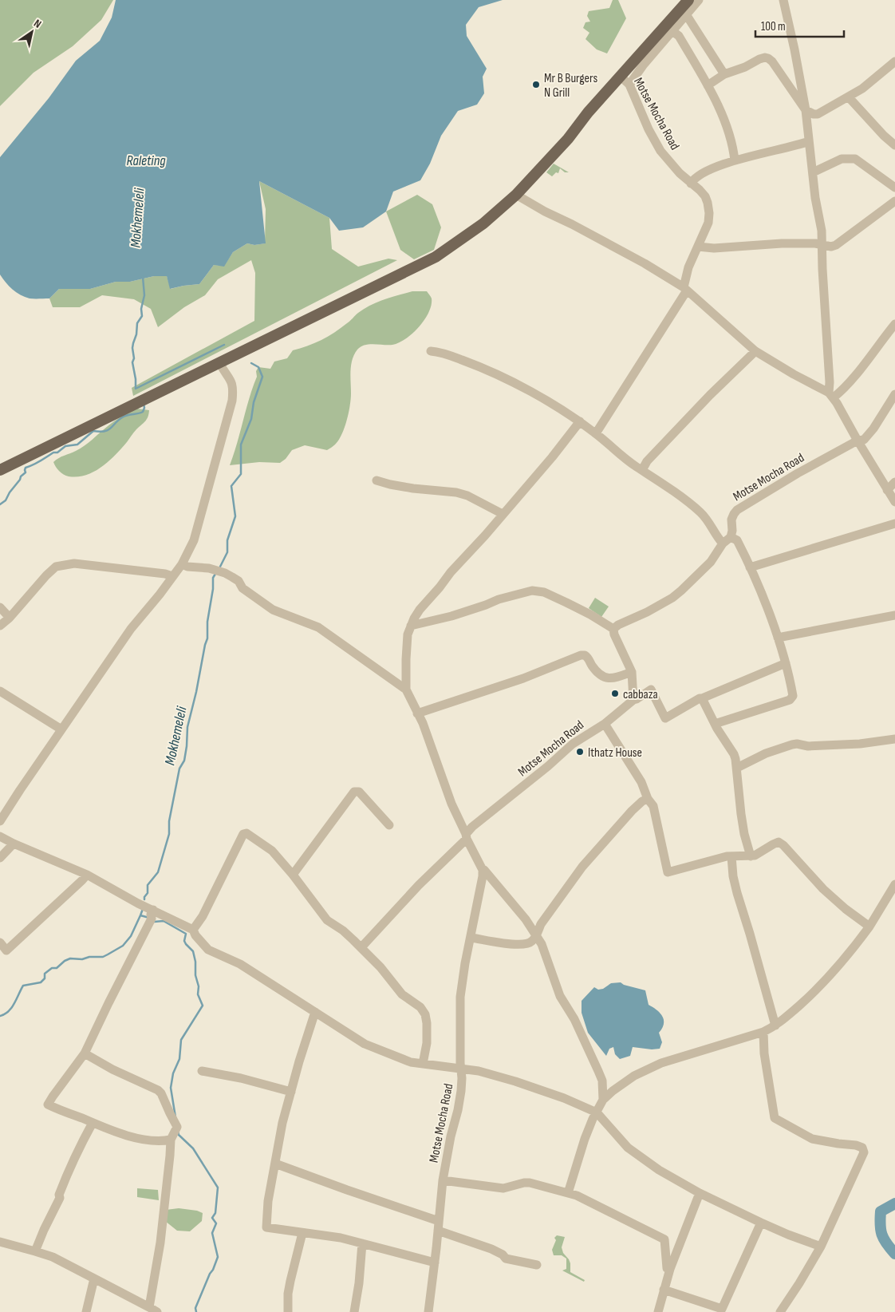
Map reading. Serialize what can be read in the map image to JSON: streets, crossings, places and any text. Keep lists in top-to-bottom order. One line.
{"streets":{"street":["Motse Mocha Road"]},"water":["Raleting","Mokhemeleli"],"places":["Mr B Burgers N Grill","cabbaza","Ithatz House"],"scale_bar":"100 m","north":"top right"}
